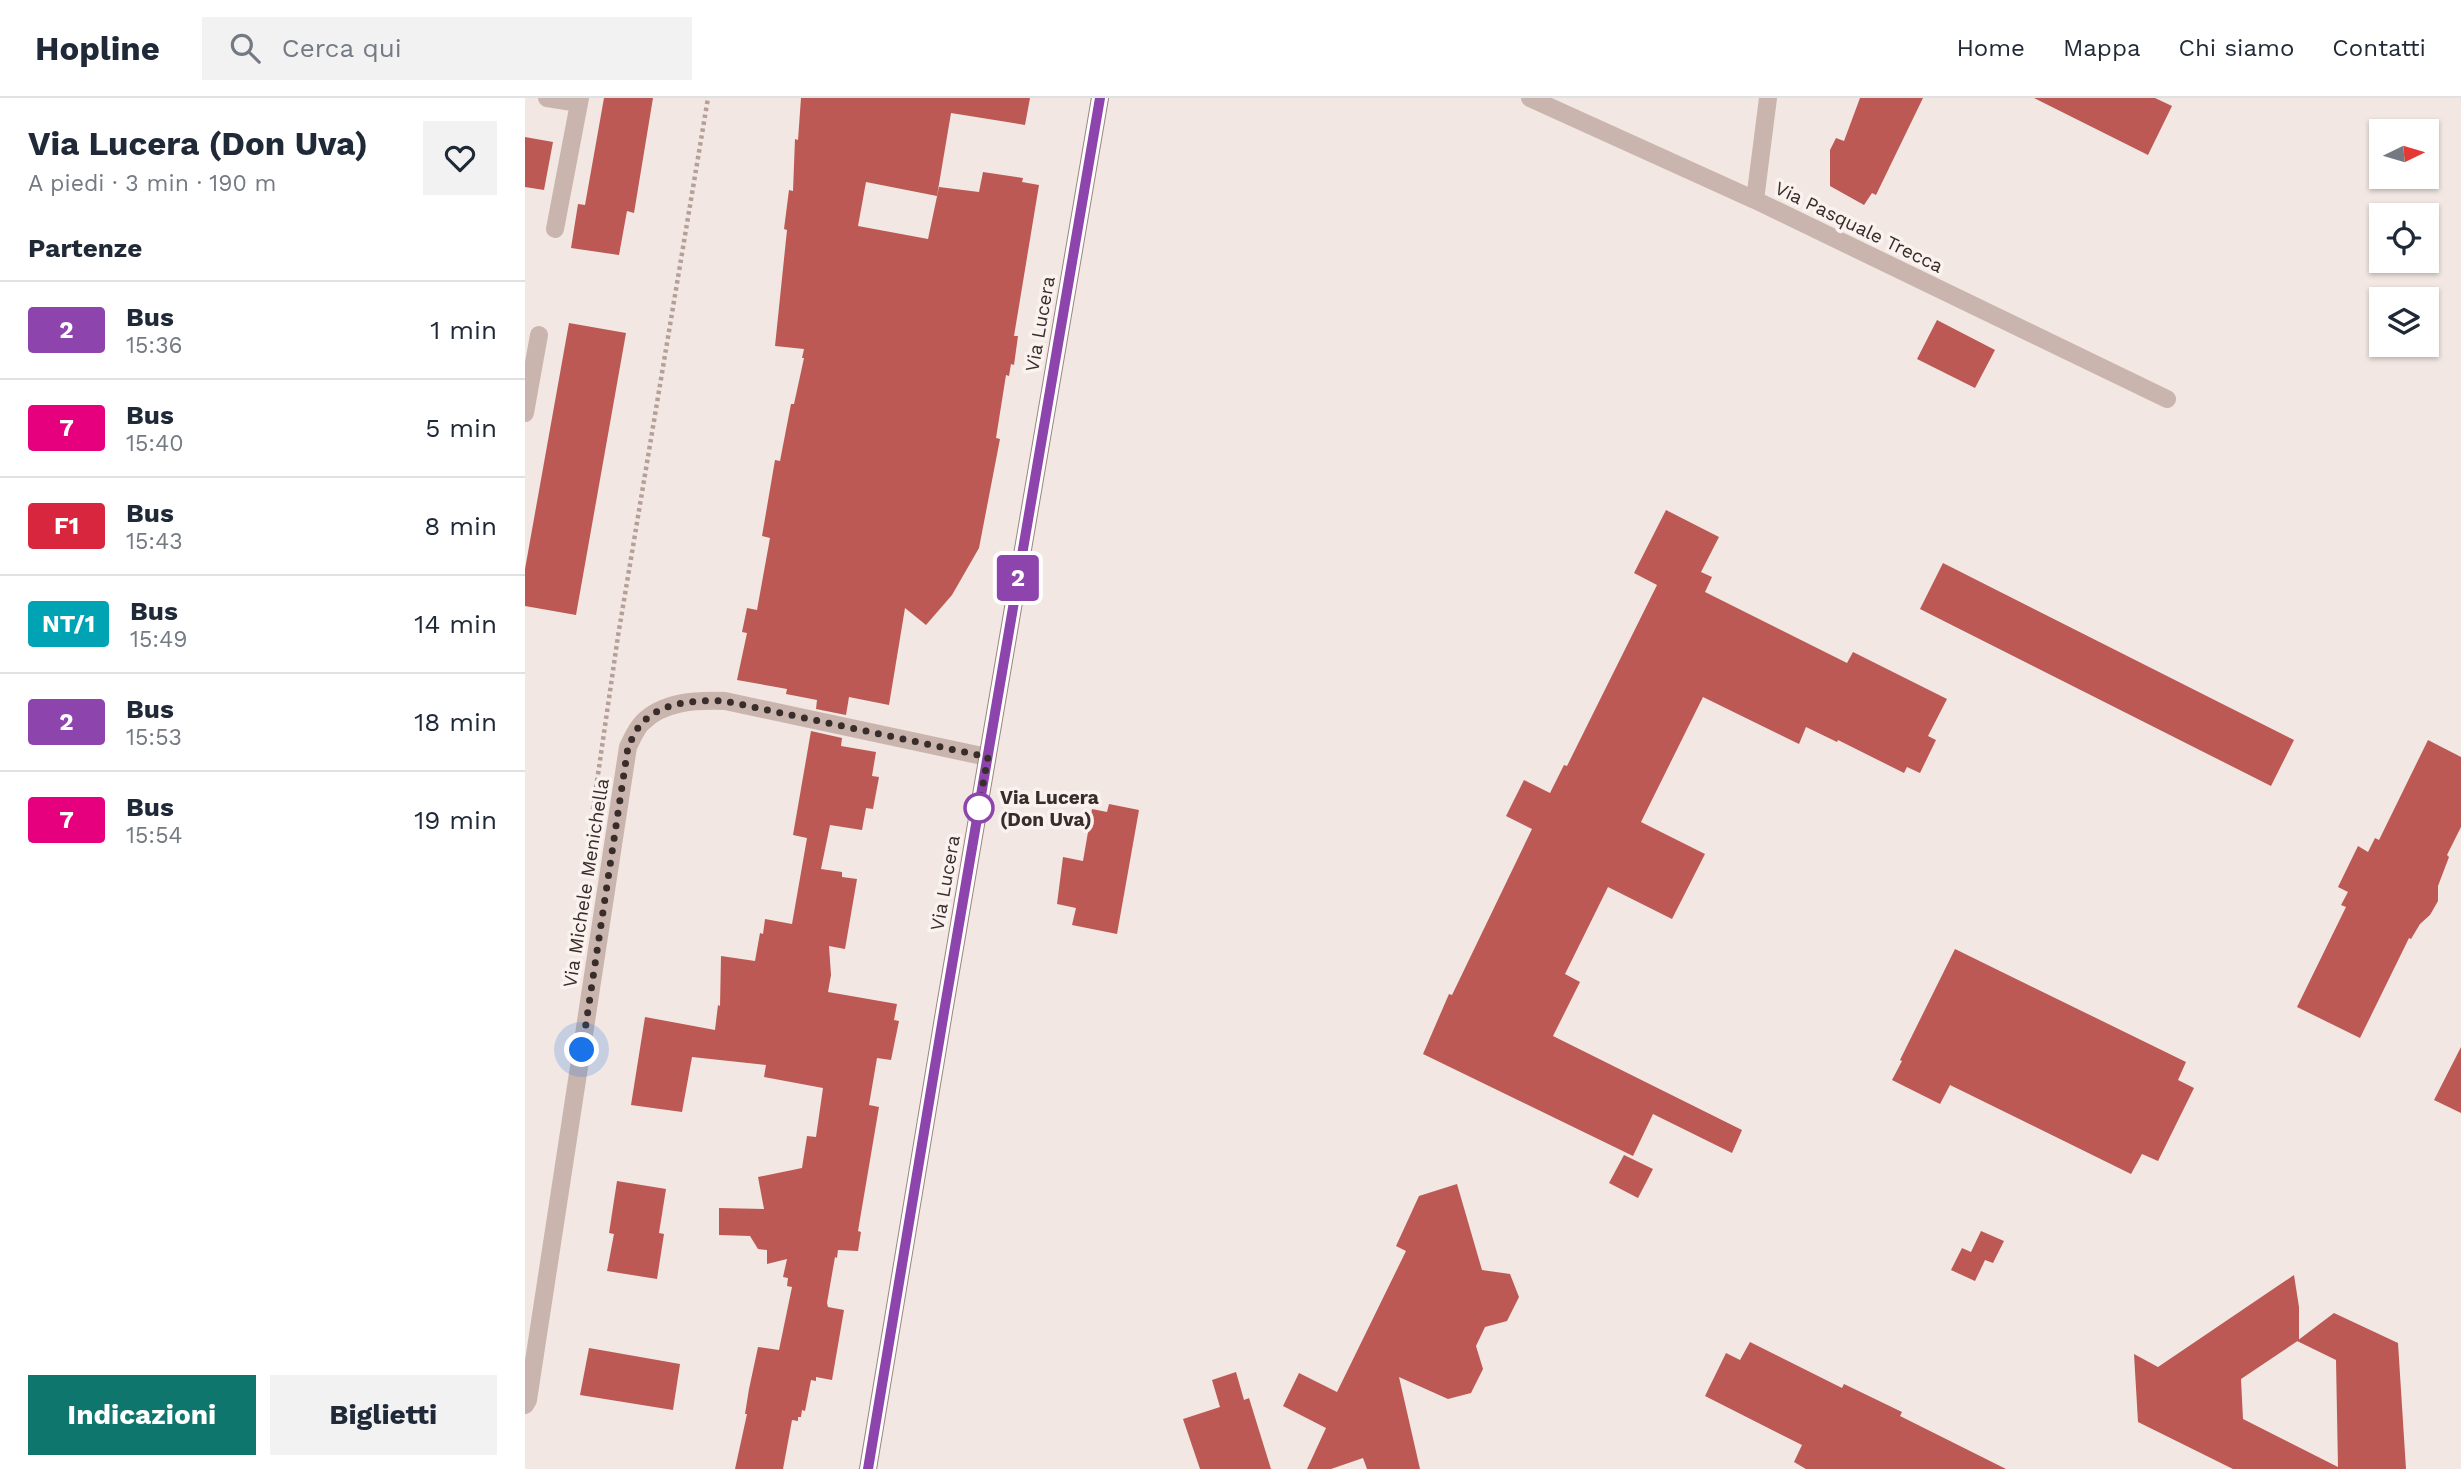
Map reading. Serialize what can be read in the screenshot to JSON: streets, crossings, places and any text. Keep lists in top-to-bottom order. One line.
{"streets":{"main road":["Via Lucera"],"street":["Via Pasquale Trecca","Via Michele Menichella"]},"crossings":[["Via Lucera","Via Michele Menichella"]],"places":["Via Lucera (Don Uva)"],"lines":["bus line 2"],"north":"right","page":{"header":"Hopline","search":"Cerca qui","nav":["Home","Mappa","Chi siamo","Contatti"],"heading":[["Via Lucera (Don Uva)","A piedi · 3 min · 190 m"],"Partenze"],"on_map":"2","list":[{"mark":"2","name":"Bus","note":"15:36","value":"1 min"},{"mark":"7","name":"Bus","note":"15:40","value":"5 min"},{"mark":"F1","name":"Bus","note":"15:43","value":"8 min"},{"mark":"NT/1","name":"Bus","note":"15:49","value":"14 min"},{"mark":"2","name":"Bus","note":"15:53","value":"18 min"},{"mark":"7","name":"Bus","note":"15:54","value":"19 min"}],"buttons":["Indicazioni","Biglietti"]}}
